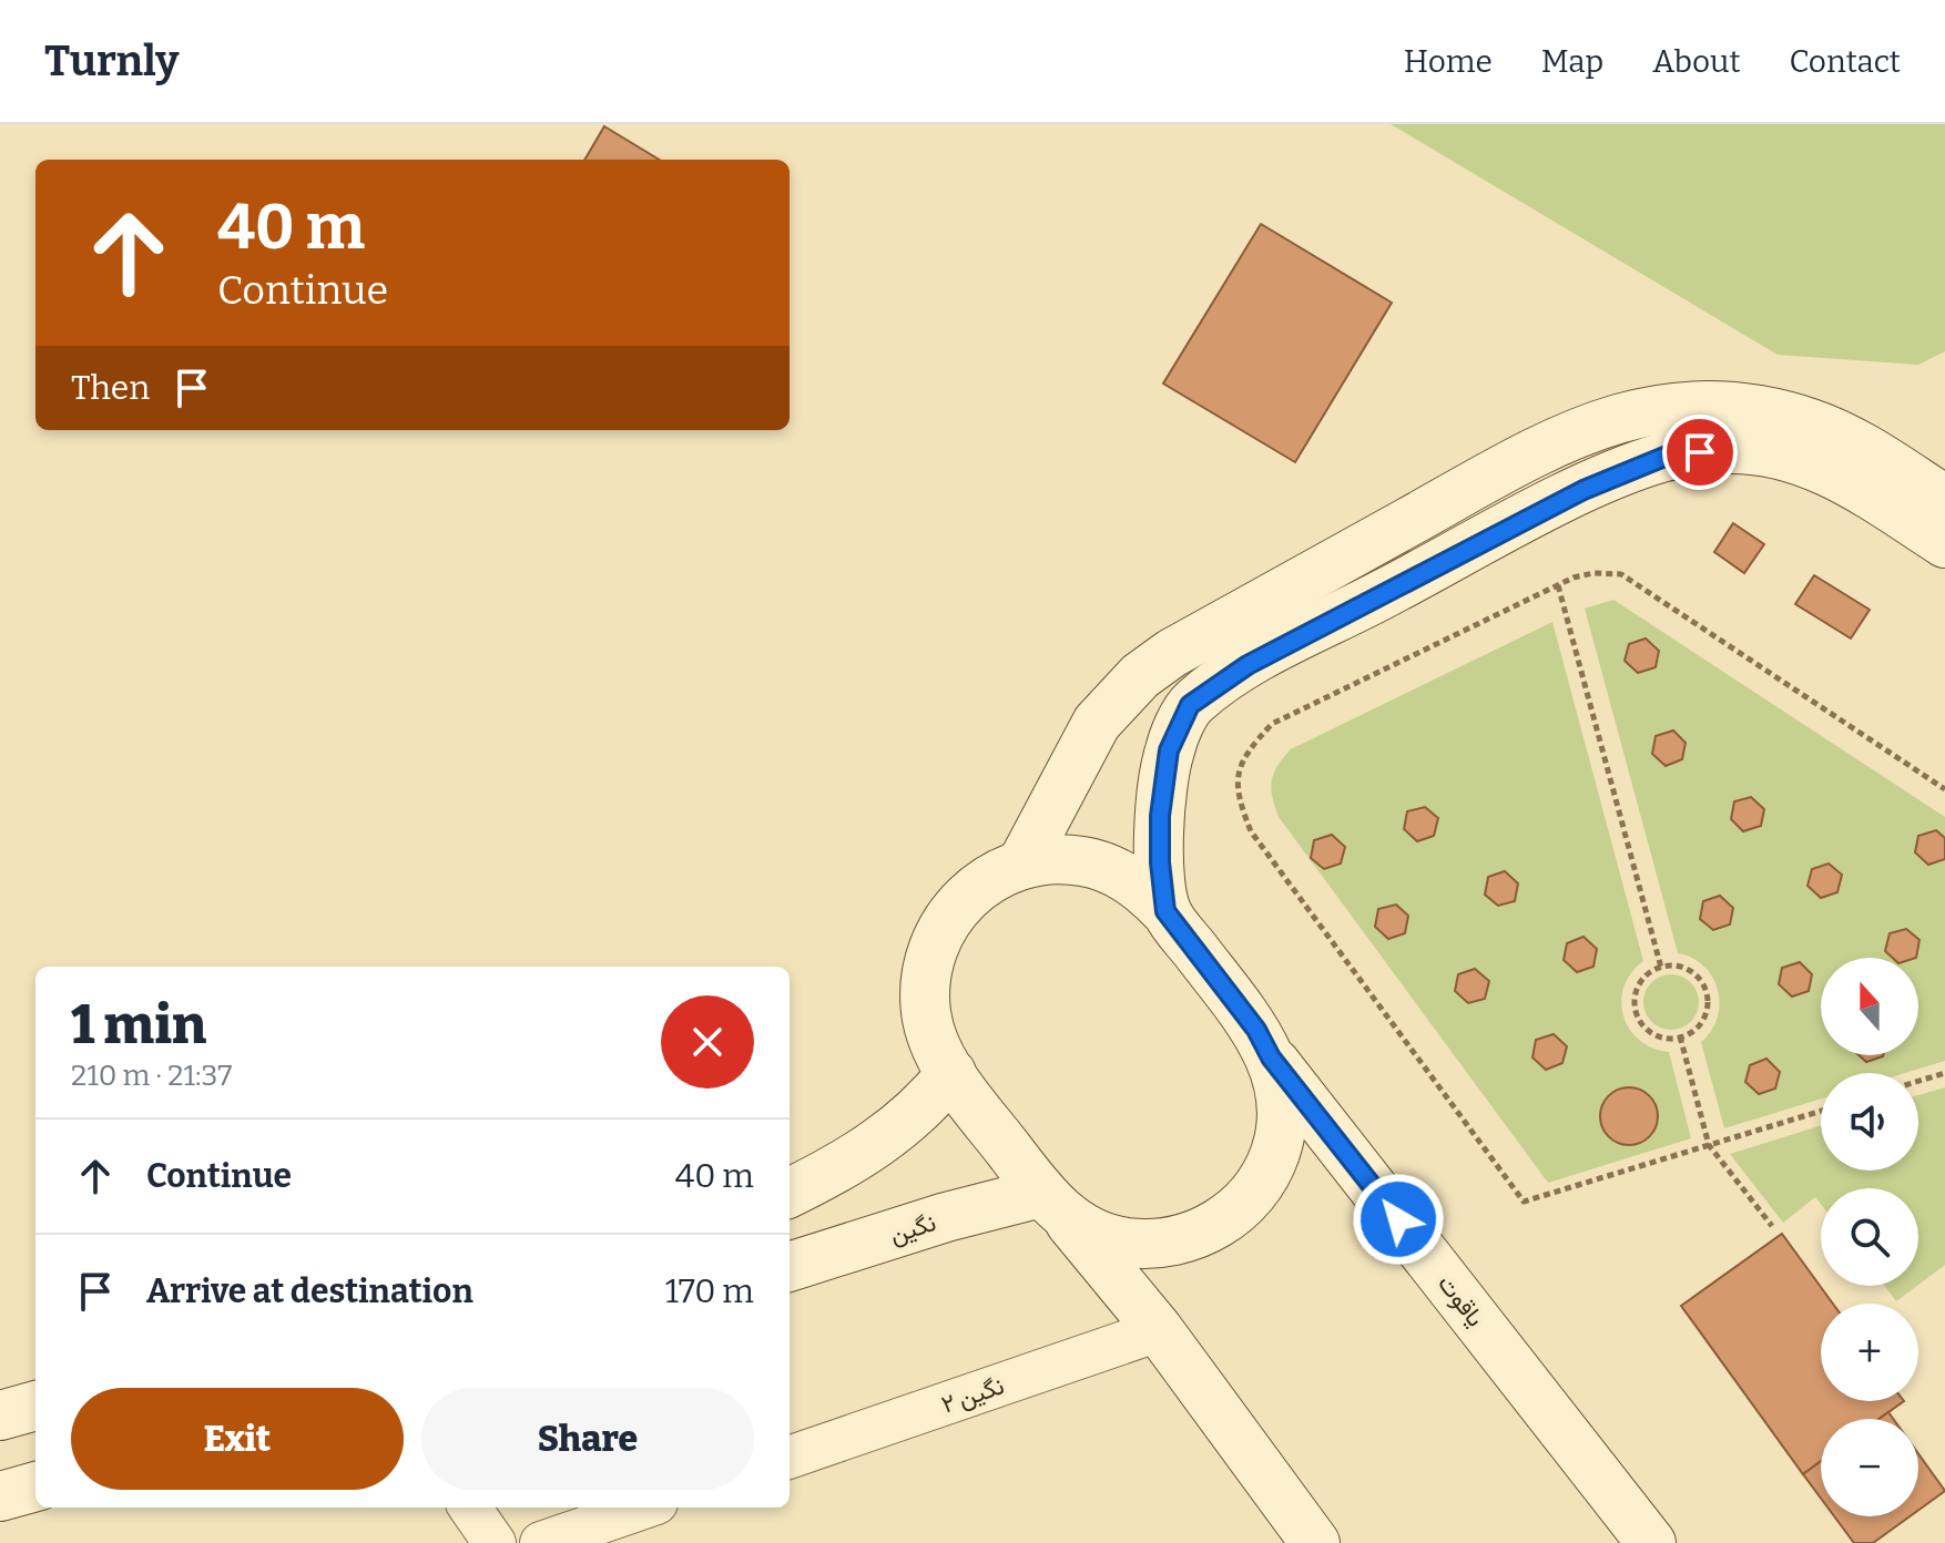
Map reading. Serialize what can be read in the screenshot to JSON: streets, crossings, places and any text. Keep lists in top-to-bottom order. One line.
{"streets":{"street":["نگین","یاقوت","نگین ۲"]},"north":"top","page":{"header":"Turnly","nav":["Home","Map","About","Contact"],"turn":["40 m","Continue"],"then":"Then","map_buttons":["+","−"],"heading":["1 min","210 m · 21:37"],"list":[{"name":"Continue","value":"40 m"},{"name":"Arrive at destination","value":"170 m"}],"buttons":["Exit","Share"]}}
